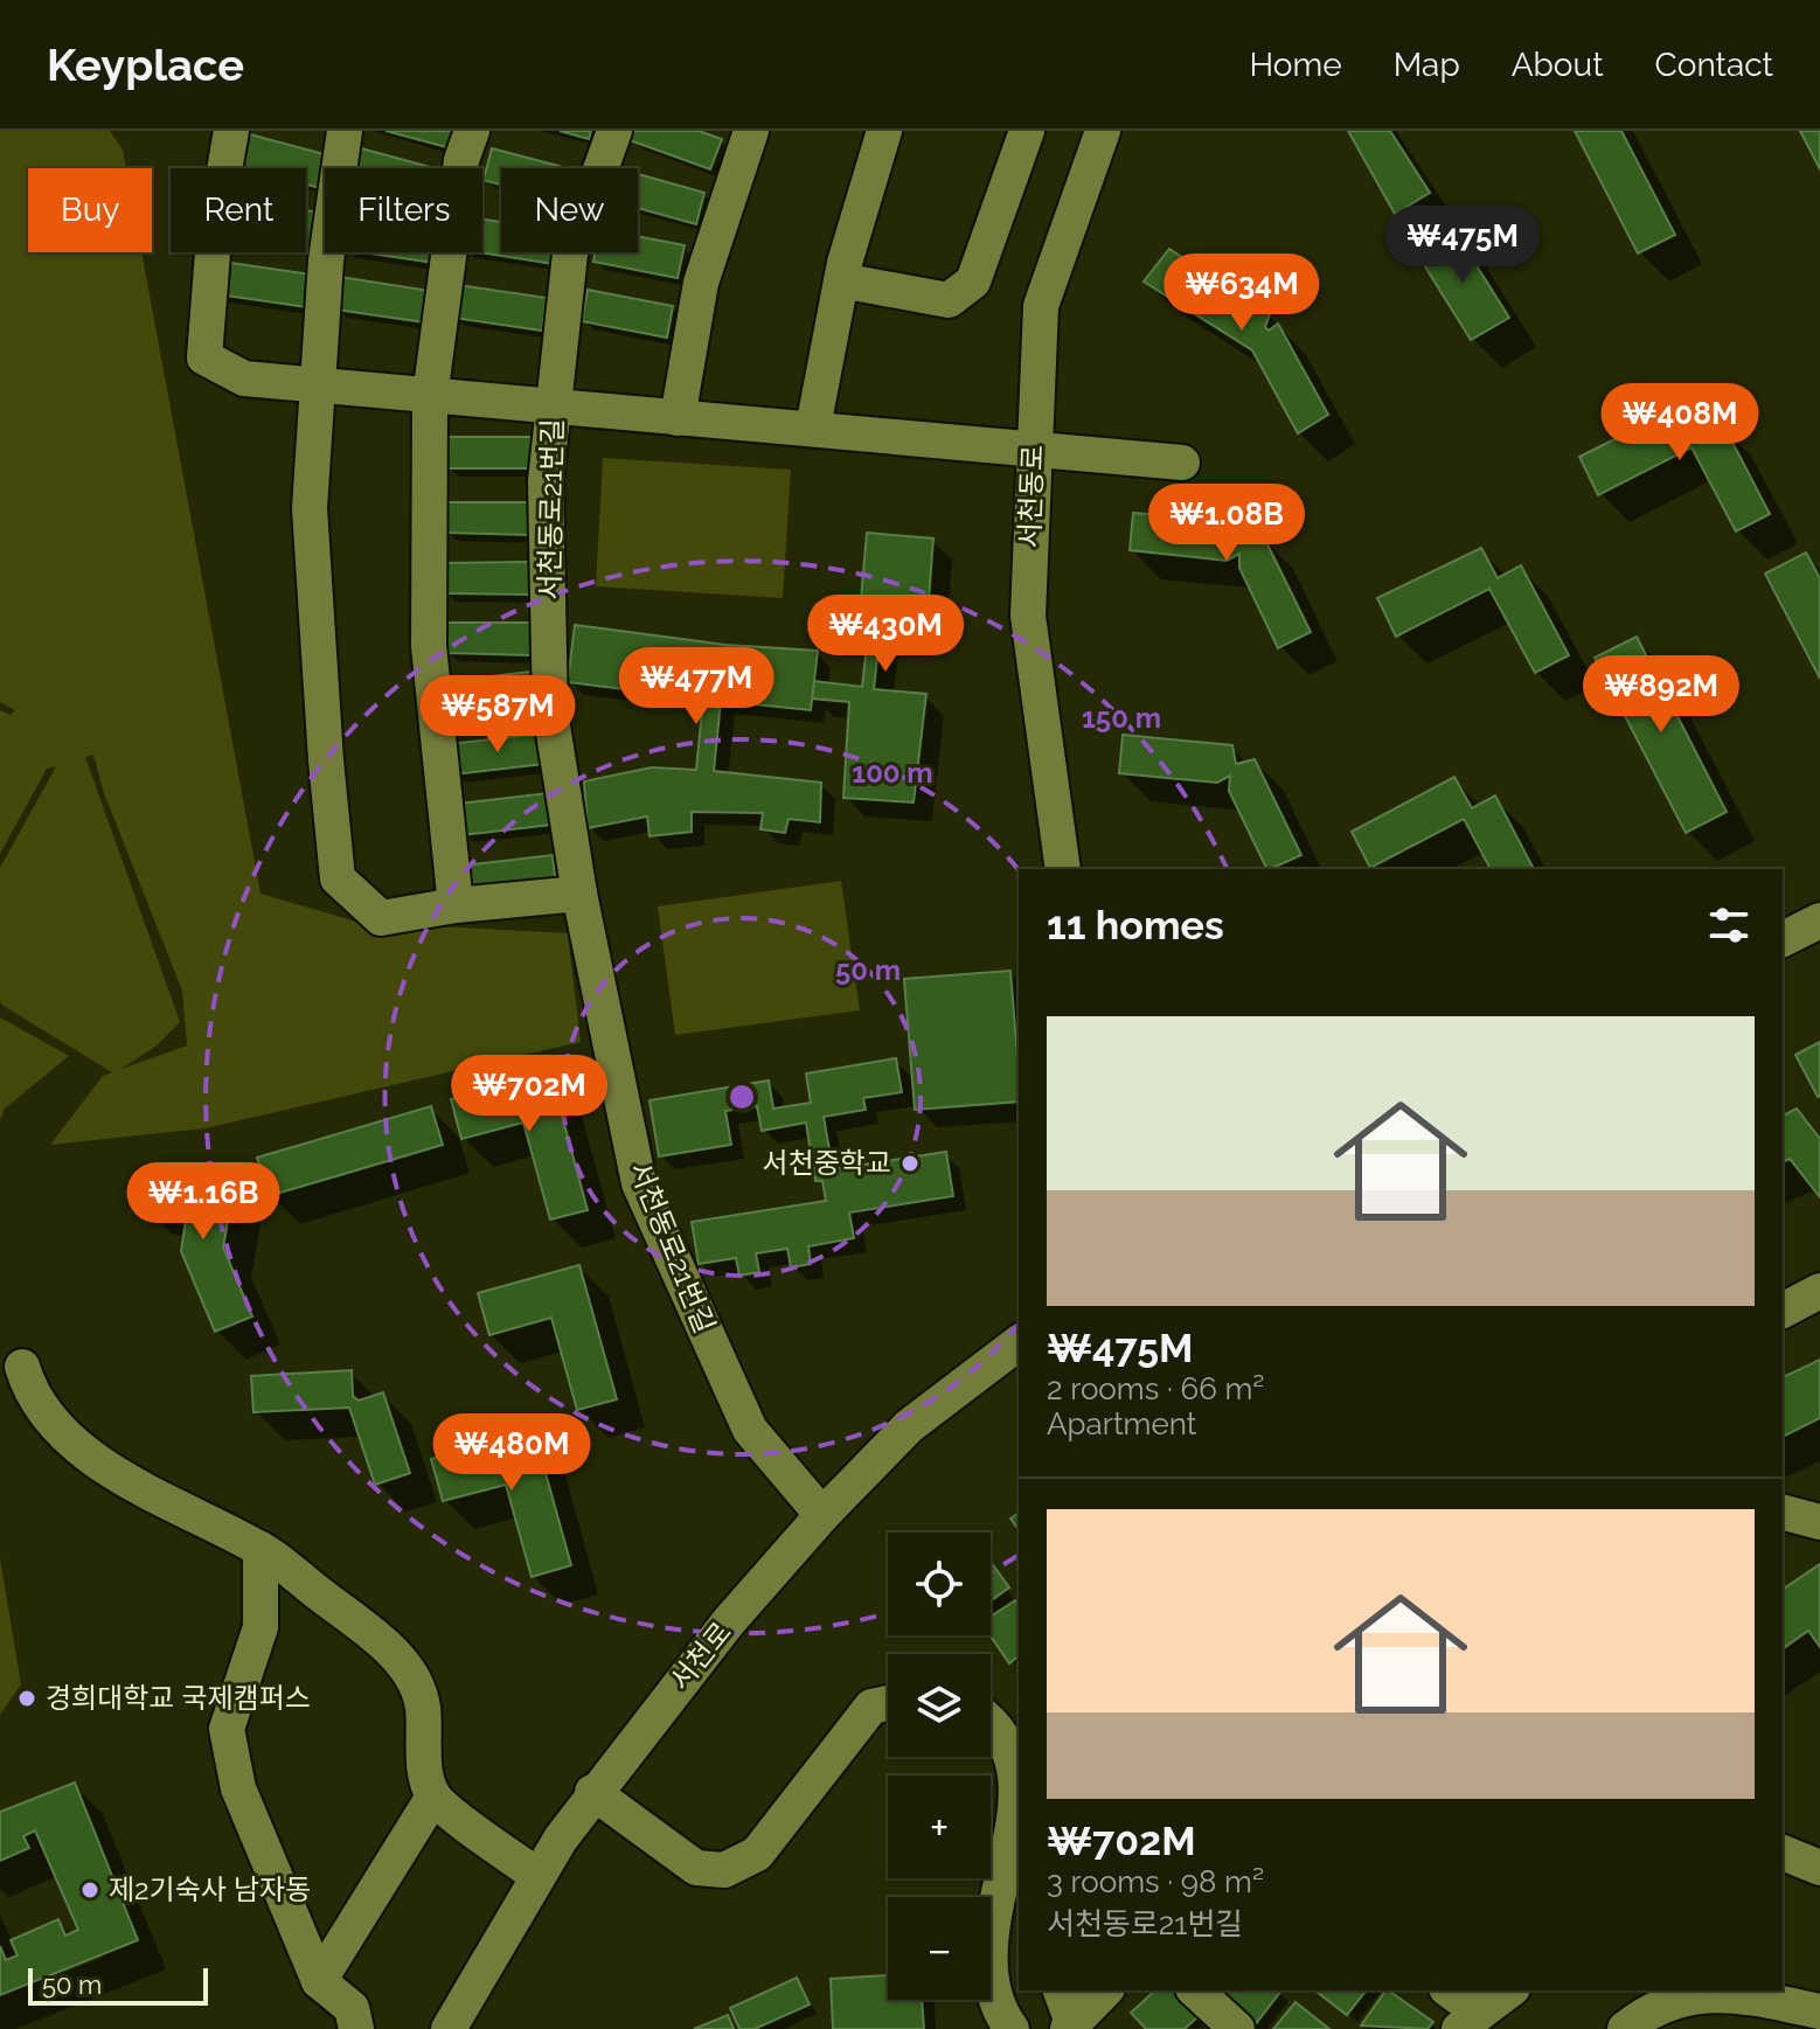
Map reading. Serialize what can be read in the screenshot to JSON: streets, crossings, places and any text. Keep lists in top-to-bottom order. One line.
{"streets":{"street":["서천동로","서천동로21번길","서천로"]},"crossings":[["서천동로21번길","서천로"]],"places":["서천중학교","경희대학교 국제캠퍼스","제2기숙사 남자동"],"scale_bar":"50 m","page":{"header":"Keyplace","nav":["Home","Map","About","Contact"],"chip":["Buy","Rent","Filters","New"],"price":["₩475M","₩634M","₩408M","₩1.08B","₩430M","₩477M","₩892M","₩587M","₩702M","₩1.16B","₩480M"],"heading":"11 homes","list":[{"name":"₩475M","note":"2 rooms · 66 m² · Apartment"},{"name":"₩702M","note":"3 rooms · 98 m² · 서천동로21번길"}],"map_buttons":["+","−"],"scale":"50 m"},"rings":["150 m","100 m","50 m"]}
